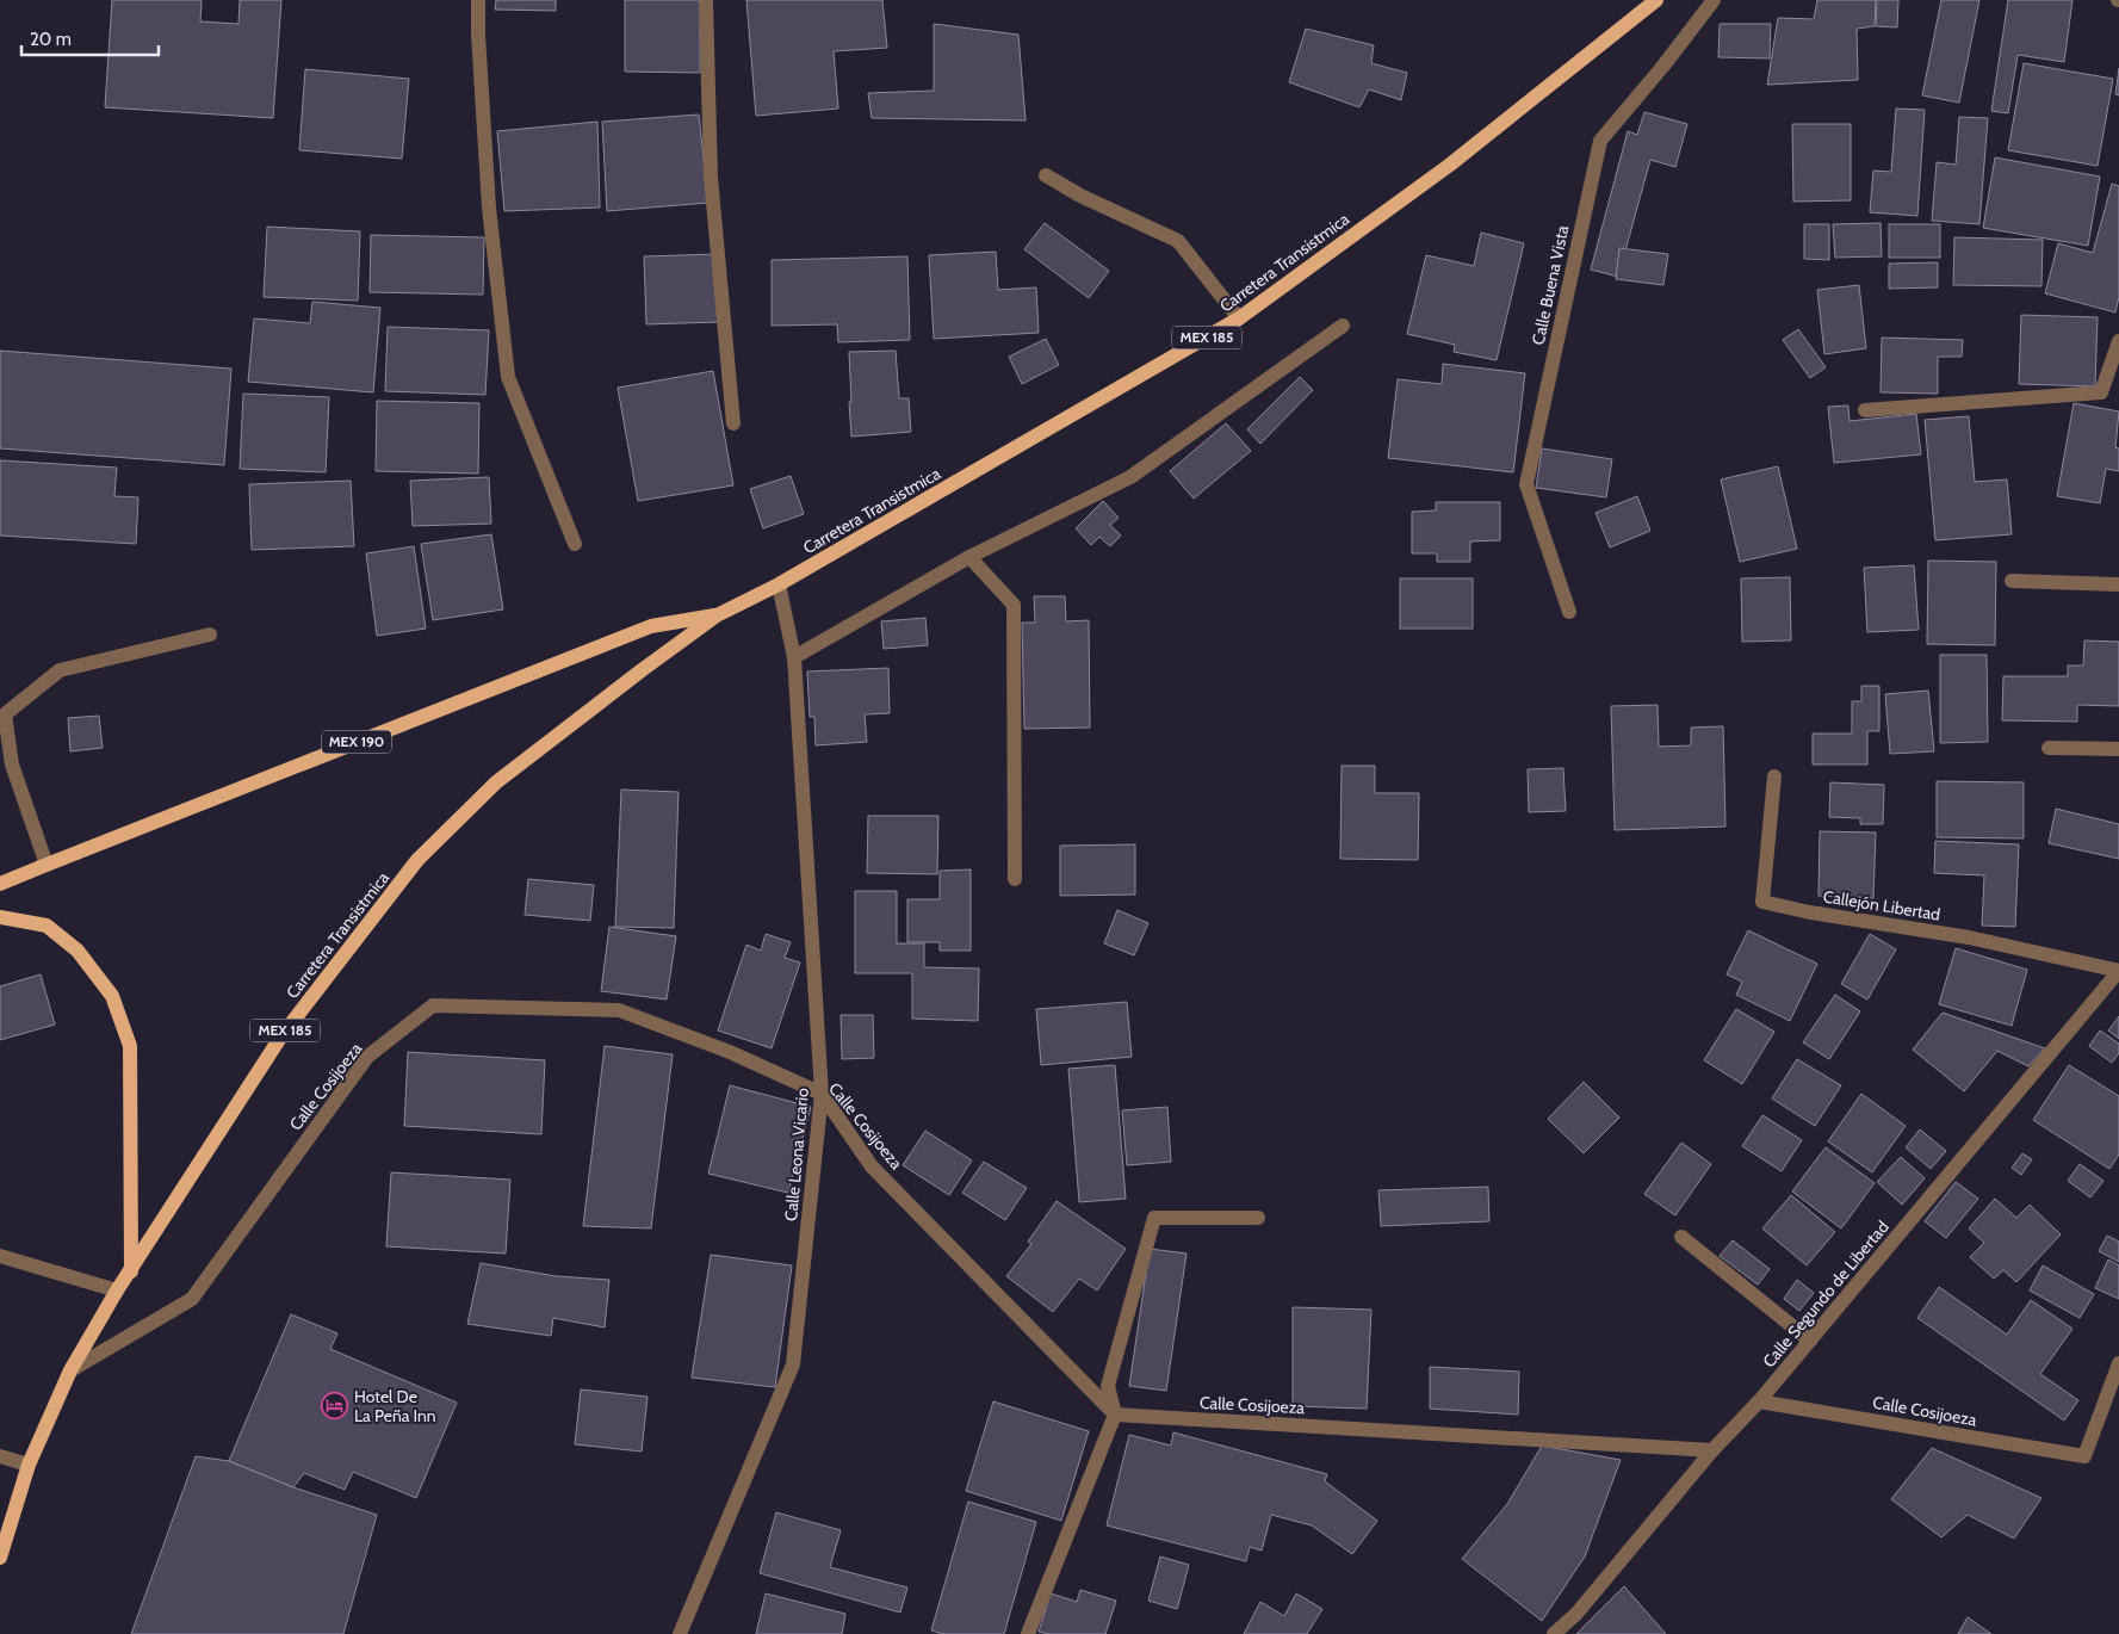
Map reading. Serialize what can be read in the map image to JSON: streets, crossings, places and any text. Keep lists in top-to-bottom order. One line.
{"streets":{"main road":["Carretera Transistmica","MEX 185","MEX 190"],"street":["Calle Buena Vista","Callejón Libertad","Calle Cosijoeza","Calle Leona Vicario","Calle Segundo de Libertad"]},"crossings":[["Carretera Transistmica","Calle Cosijoeza"],["Carretera Transistmica","Calle Leona Vicario"],["Callejón Libertad","Calle Segundo de Libertad"],["Calle Cosijoeza","Calle Leona Vicario"],["Calle Cosijoeza","Calle Segundo de Libertad"]],"places":{"hotel":["Hotel De La Peña Inn"]},"scale_bar":"20 m"}
